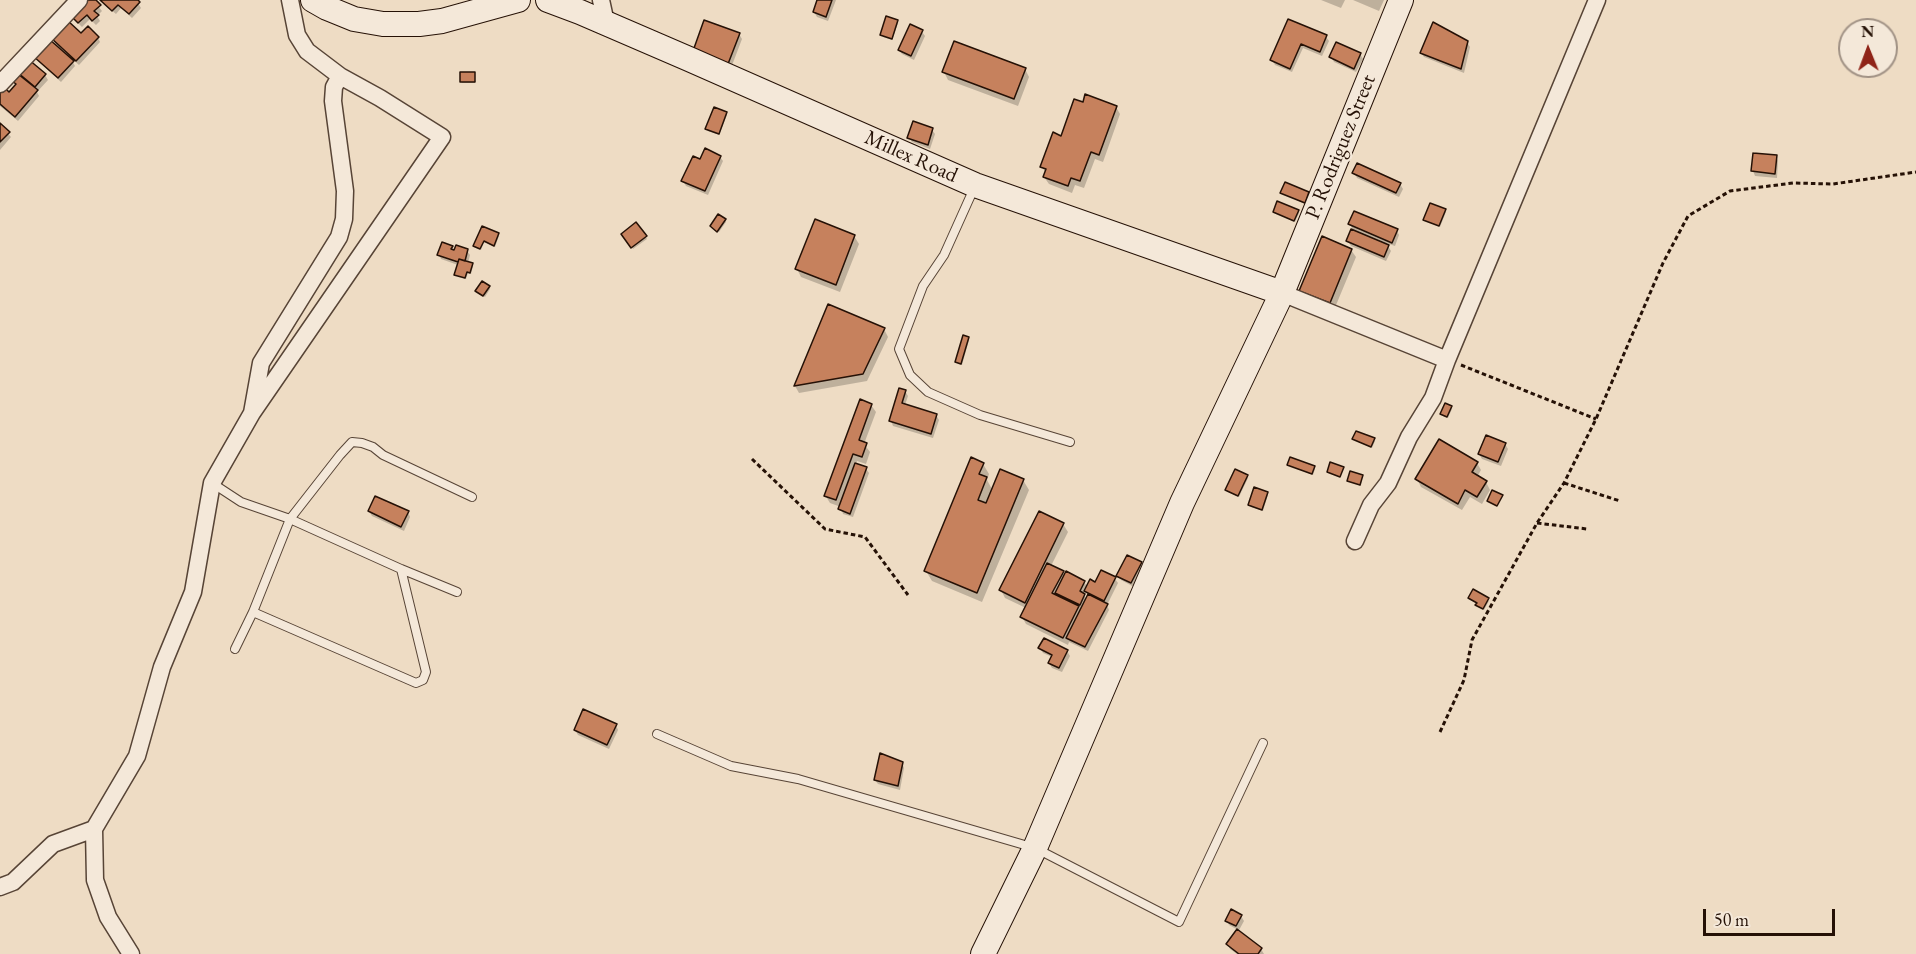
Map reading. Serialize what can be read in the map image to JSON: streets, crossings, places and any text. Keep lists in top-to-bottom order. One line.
{"streets":{"street":["P. Rodriguez Street","Millex Road"]},"crossings":[["P. Rodriguez Street","Millex Road"]],"scale_bar":"50 m","north":"top"}
